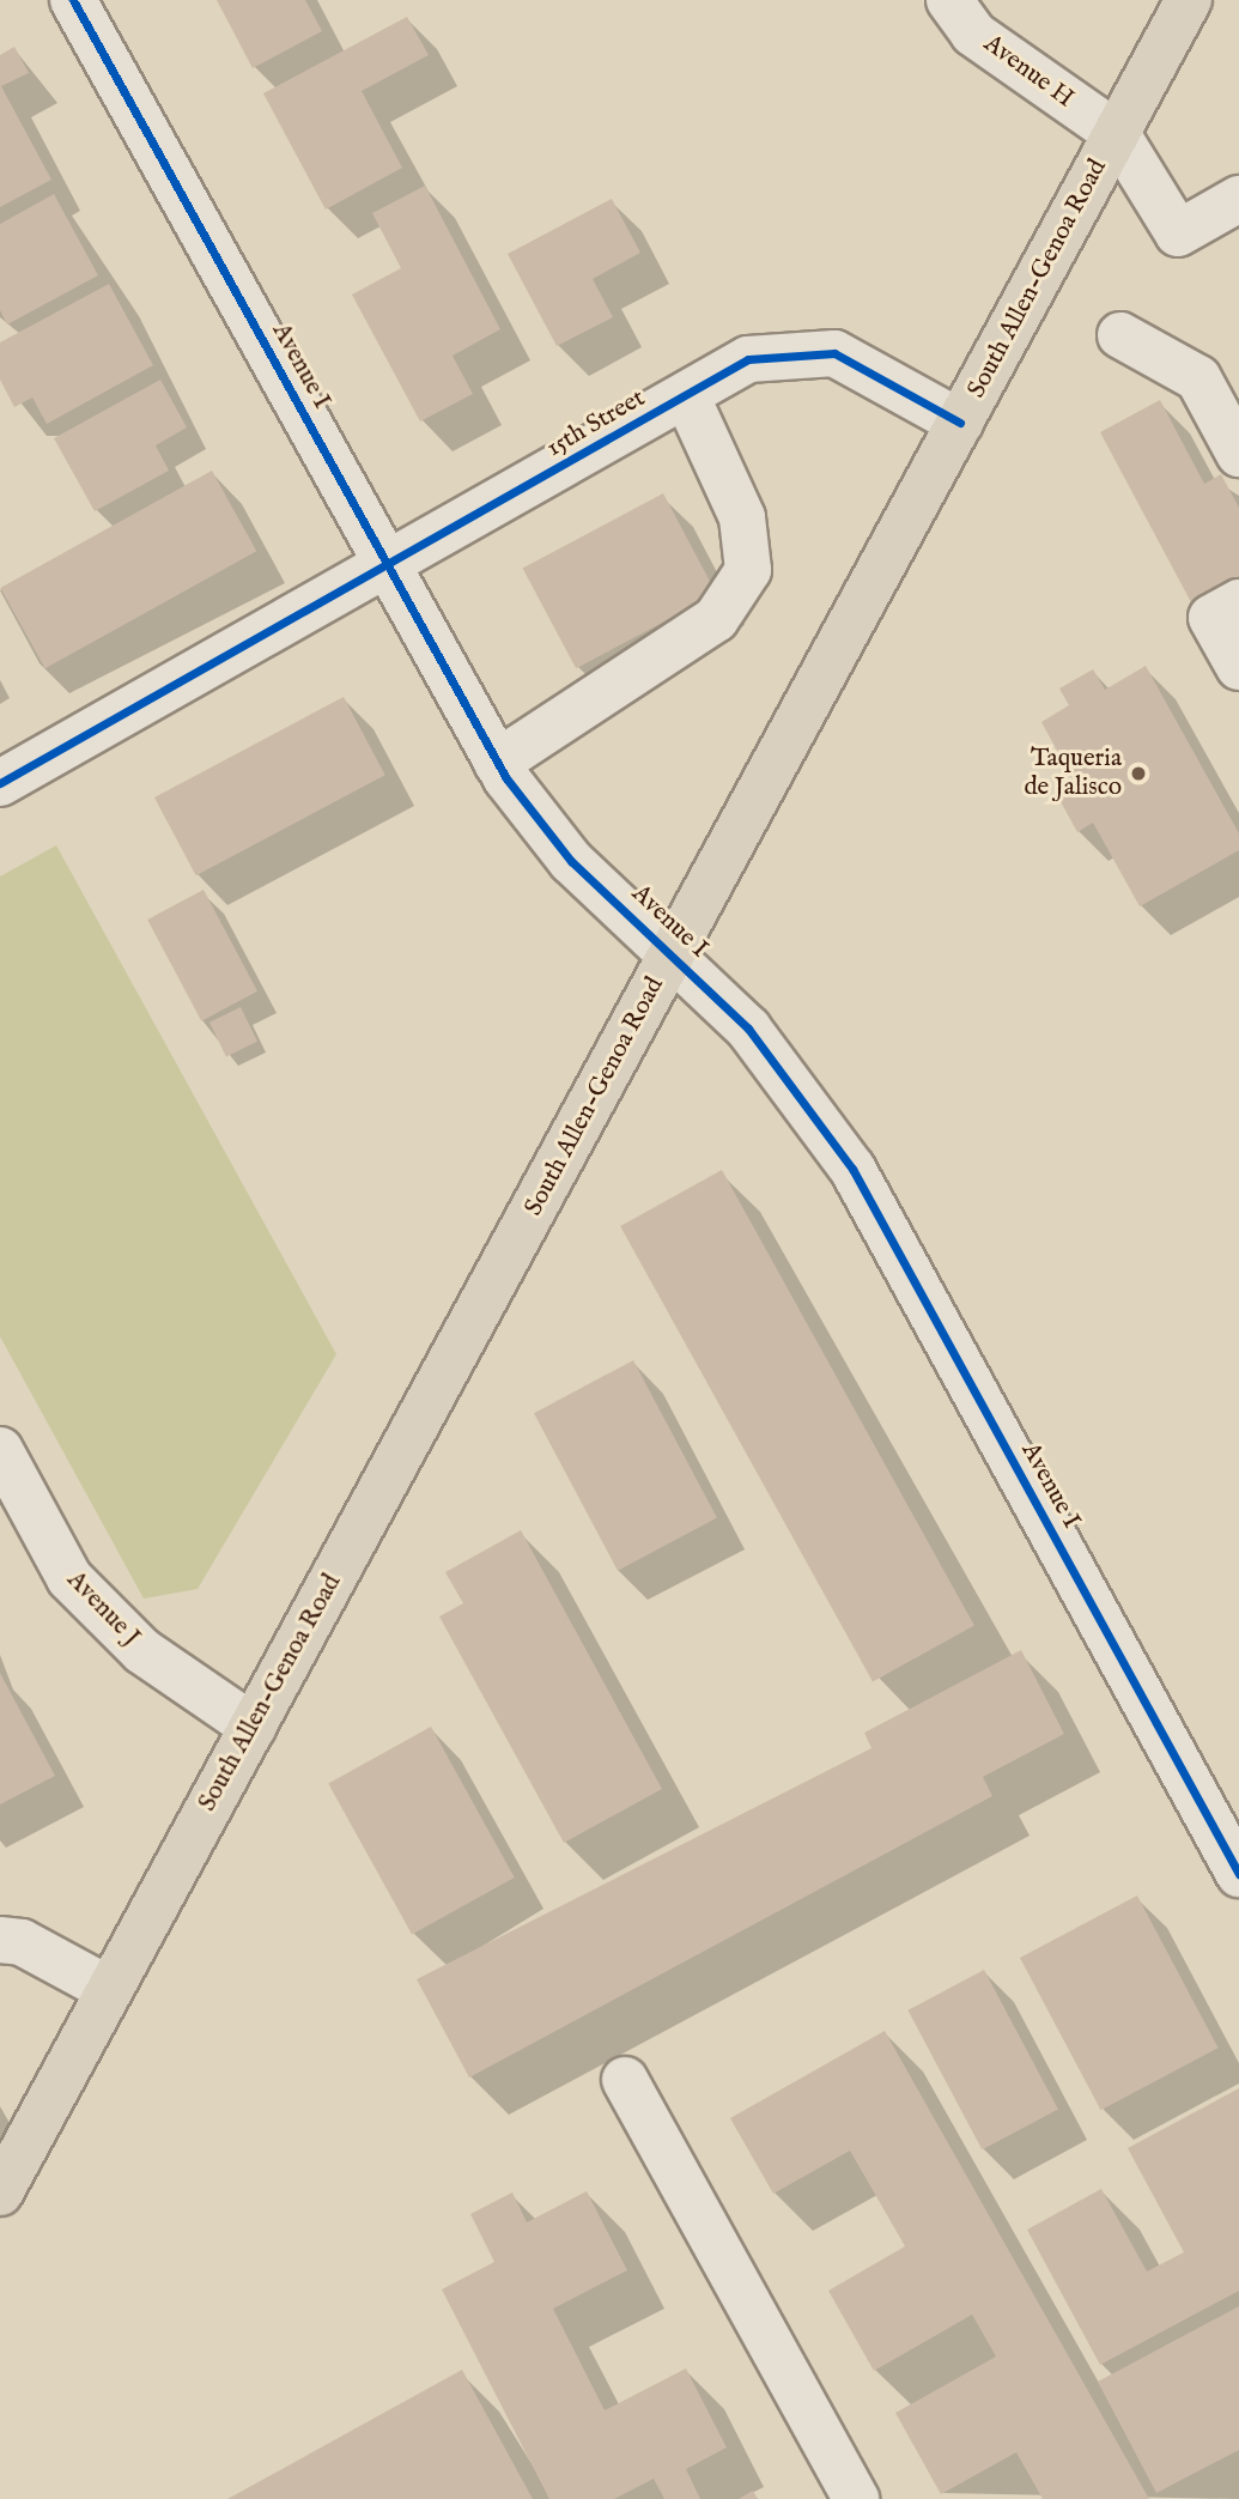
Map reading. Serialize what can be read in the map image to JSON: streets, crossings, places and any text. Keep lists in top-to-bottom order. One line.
{"streets":{"main road":["South Allen-Genoa Road"],"street":["Avenue H","Avenue I","15th Street","Avenue J"]},"crossings":[["Avenue H","South Allen-Genoa Road"],["South Allen-Genoa Road","Avenue I"],["South Allen-Genoa Road","15th Street"],["South Allen-Genoa Road","Avenue J"],["Avenue I","15th Street"]],"places":["Taqueria de Jalisco"]}
